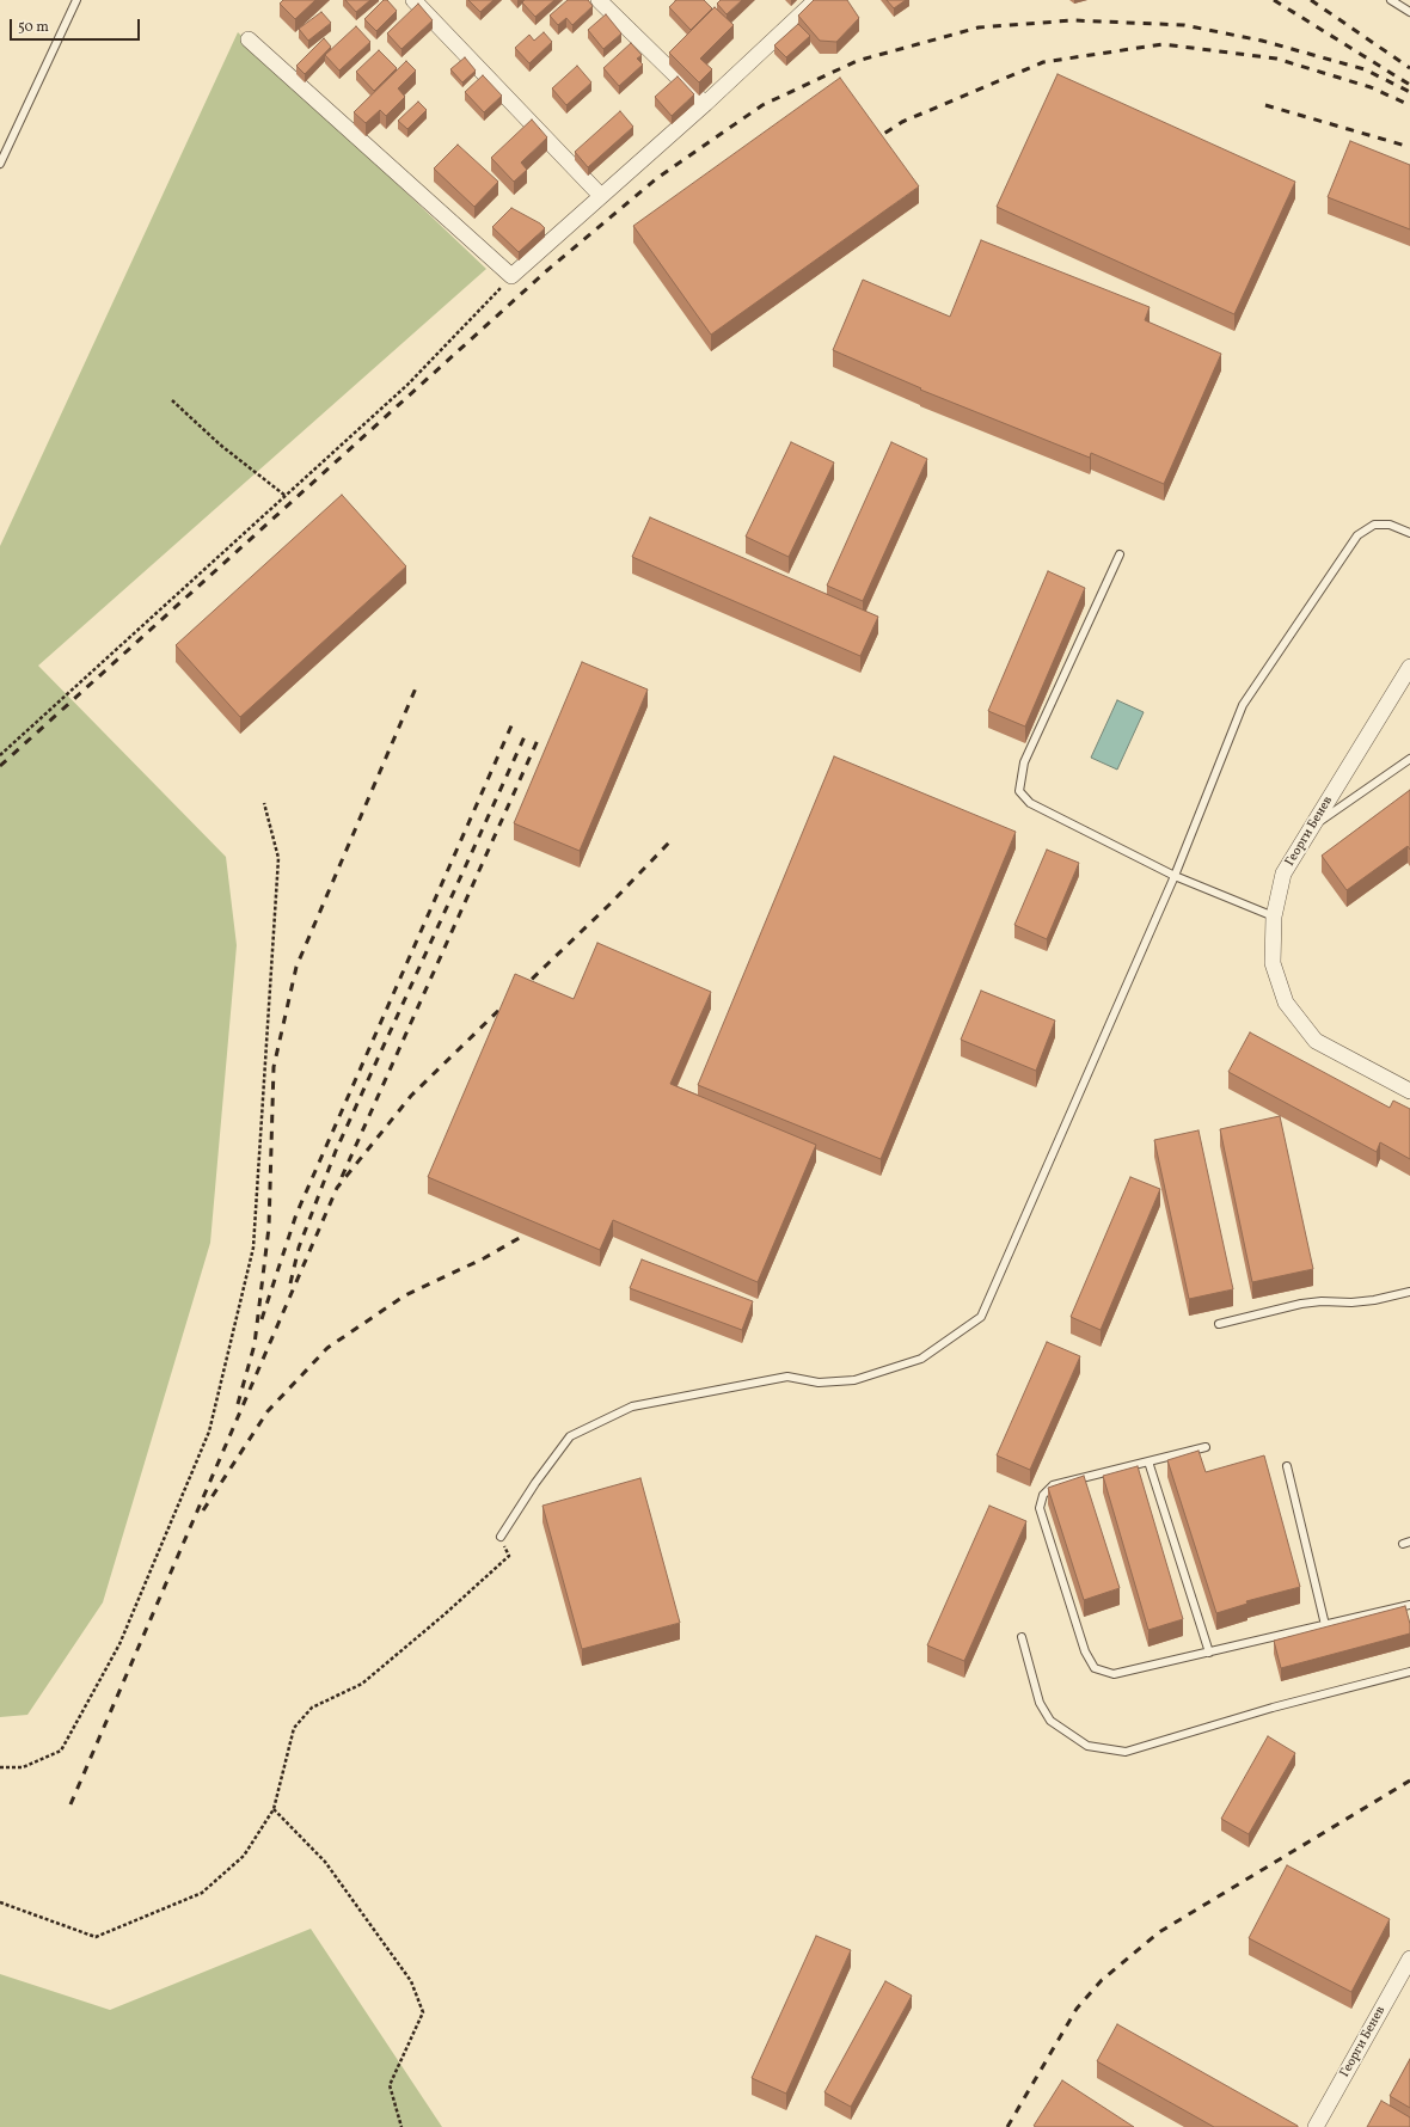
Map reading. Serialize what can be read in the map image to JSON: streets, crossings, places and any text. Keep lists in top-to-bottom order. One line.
{"streets":{"street":["Георги Бенев"]},"scale_bar":"50 m"}
